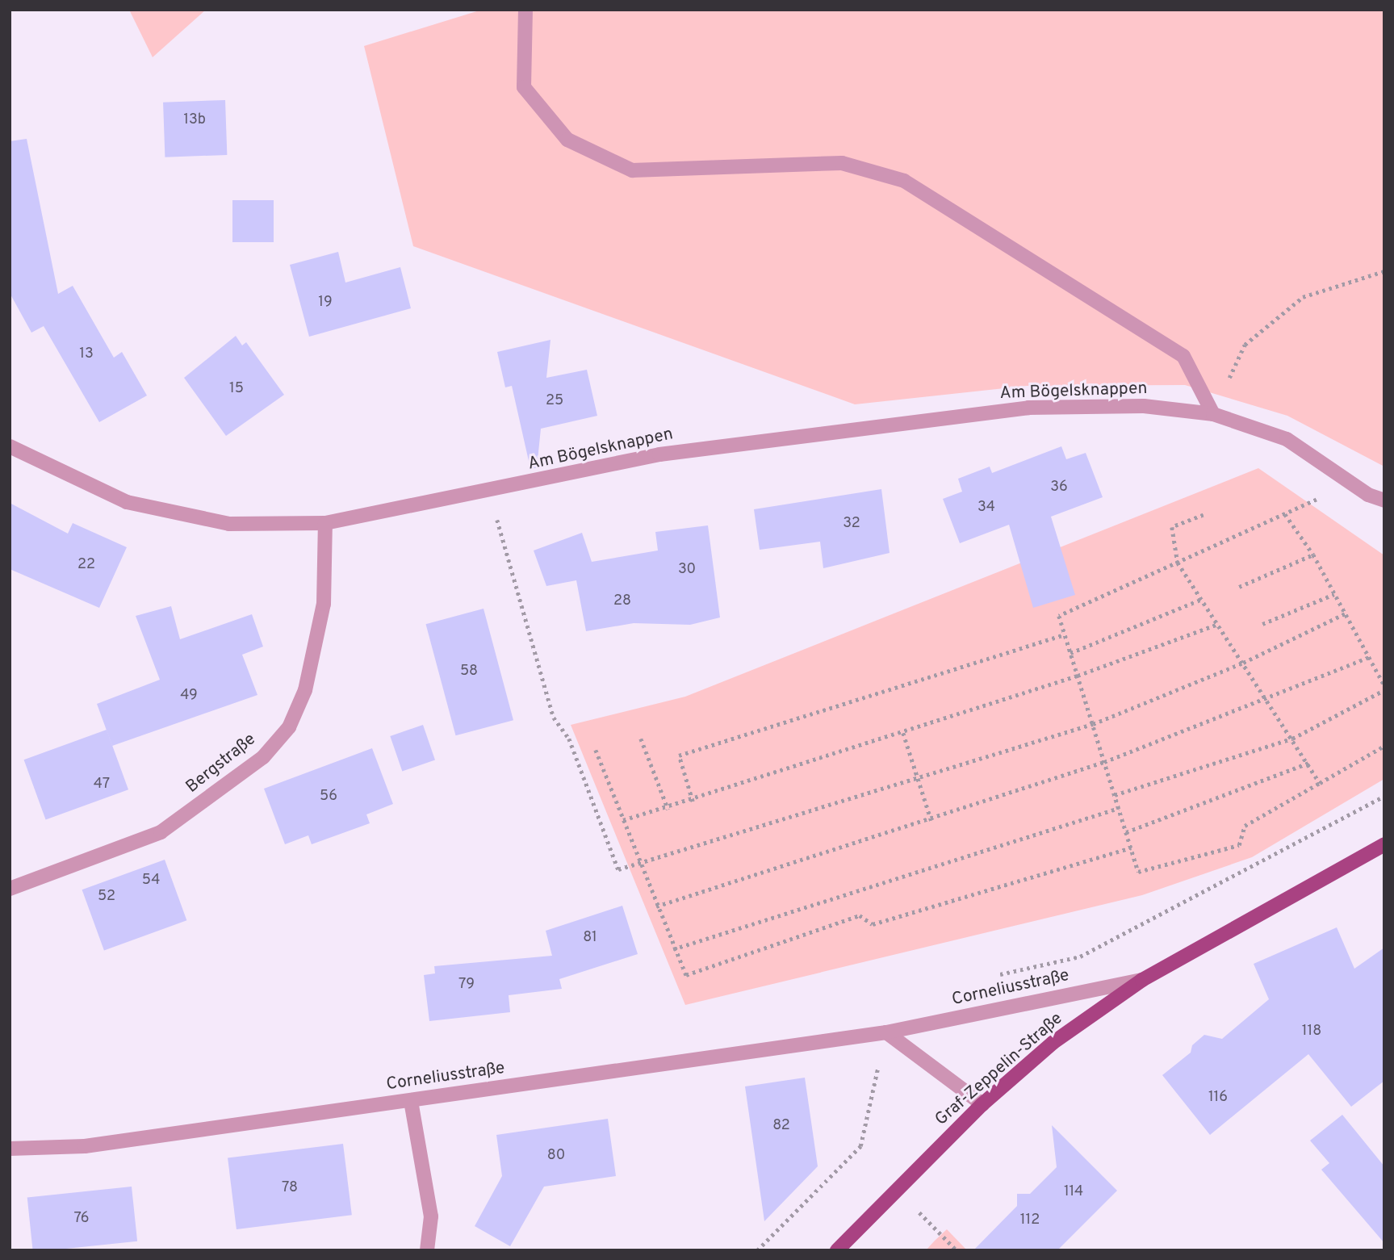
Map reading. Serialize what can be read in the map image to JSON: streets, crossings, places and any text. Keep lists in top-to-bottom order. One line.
{"streets":{"main road":["Graf-Zeppelin-Straße"],"street":["Am Bögelsknappen","Bergstraße","Corneliusstraße"]},"crossings":[["Am Bögelsknappen","Bergstraße"],["Corneliusstraße","Graf-Zeppelin-Straße"]],"house_numbers":["13b","19","13","15","25","36","34","32","22","30","28","58","49","47","56","54","52","81","79","118","116","82","80","78","114","76","112"]}
